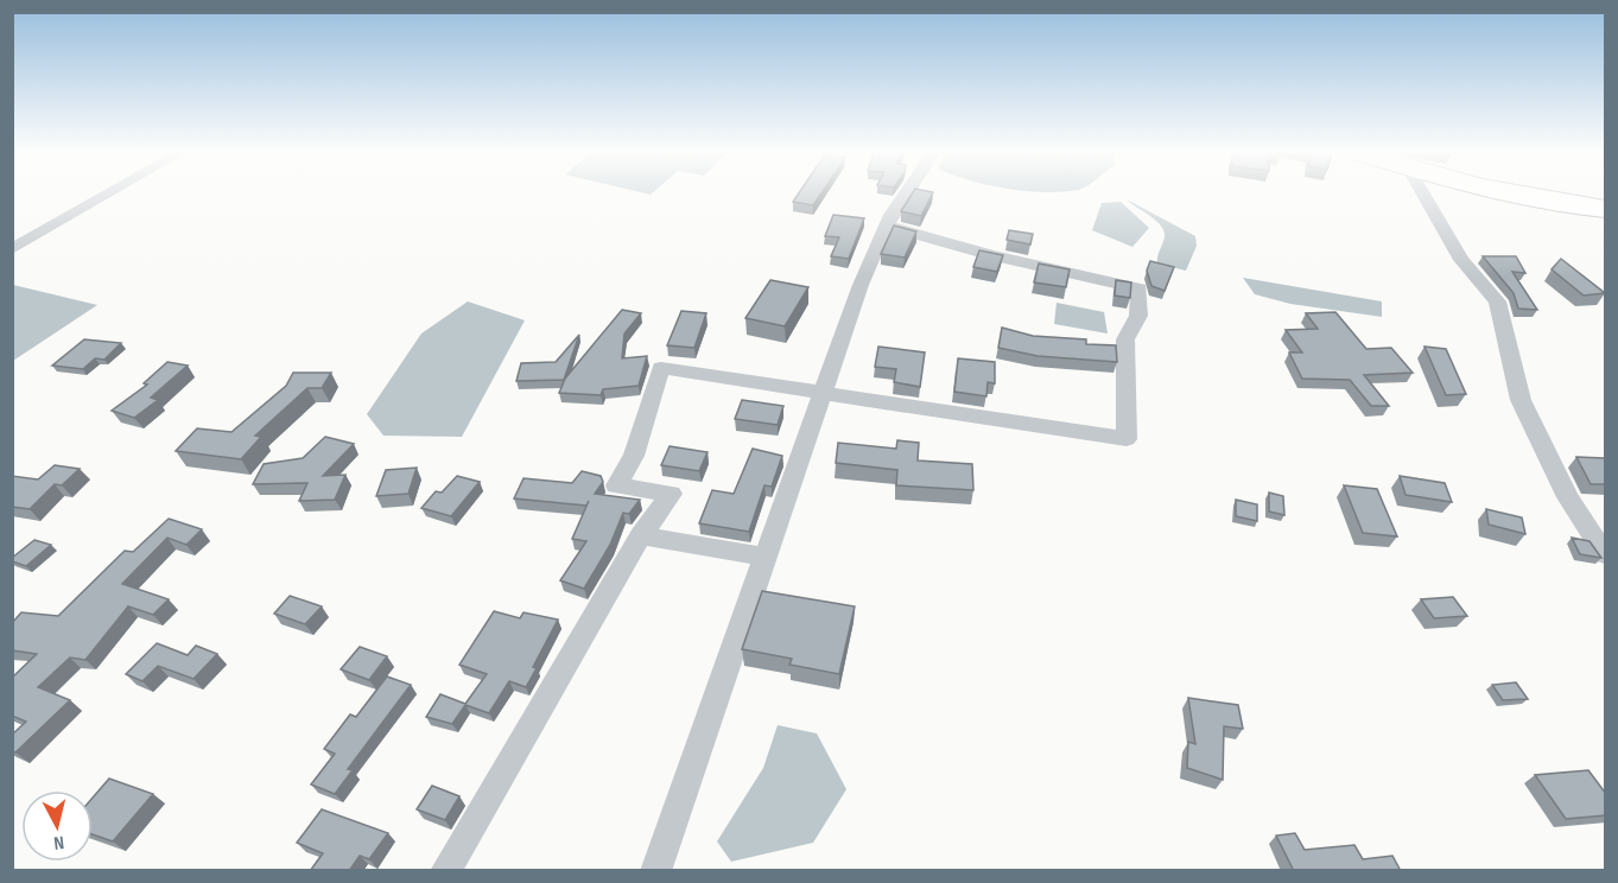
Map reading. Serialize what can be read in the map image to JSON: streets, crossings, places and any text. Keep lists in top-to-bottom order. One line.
{"north":"bottom"}
